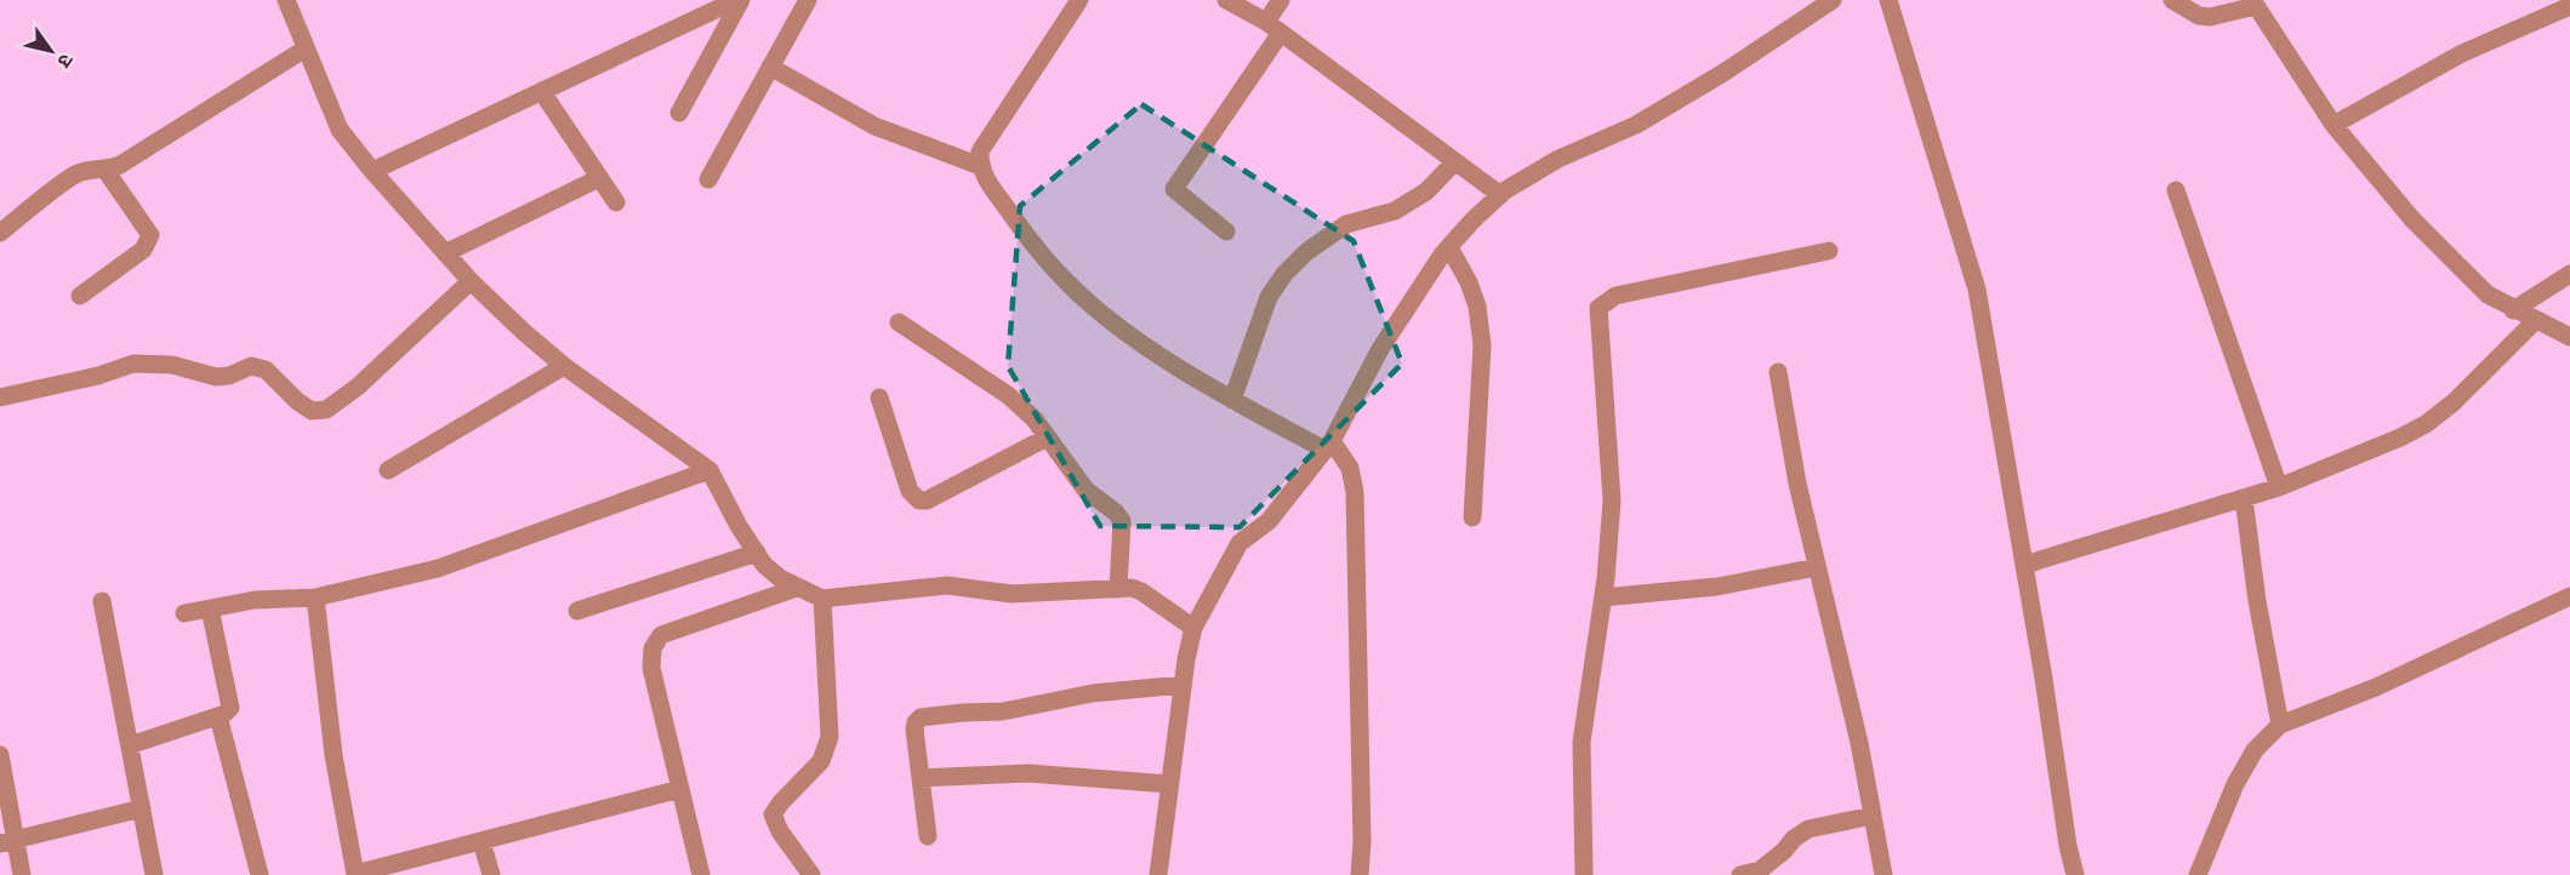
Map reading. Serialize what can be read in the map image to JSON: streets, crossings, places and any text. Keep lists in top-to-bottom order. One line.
{"north":"bottom right"}
